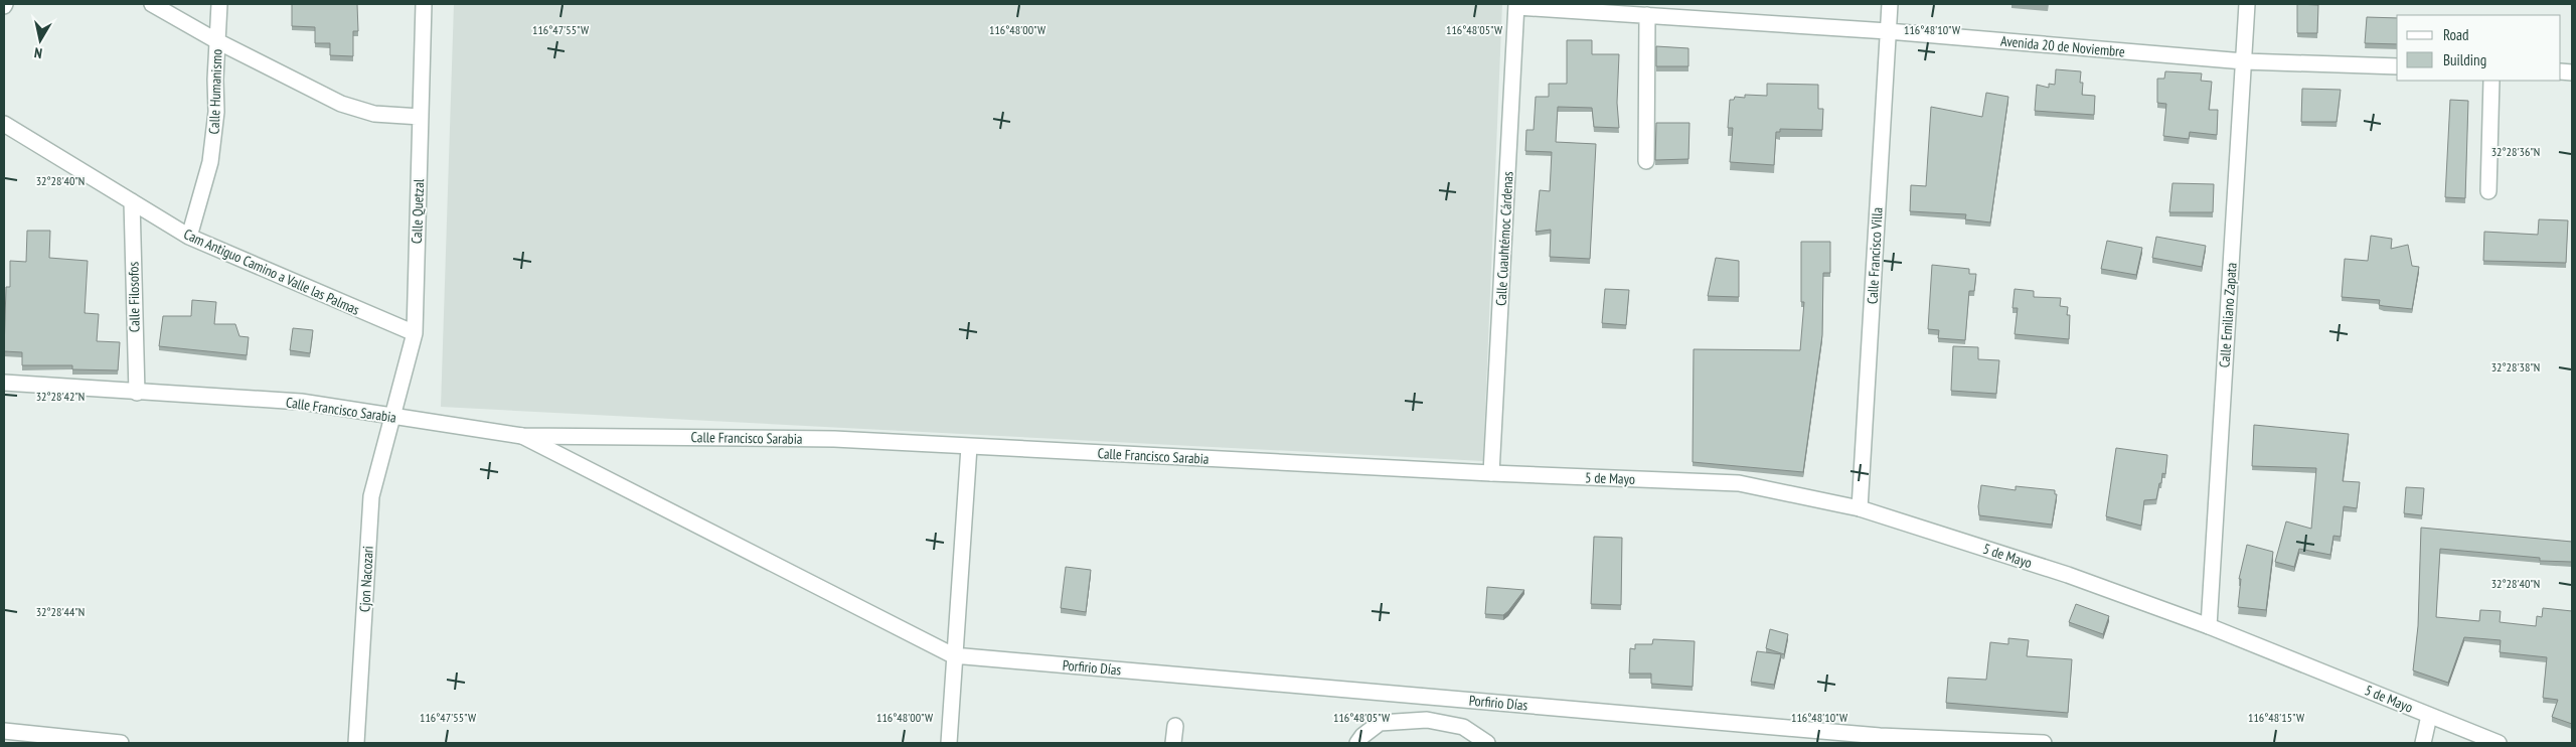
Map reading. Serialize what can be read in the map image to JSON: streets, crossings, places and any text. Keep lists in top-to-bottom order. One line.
{"streets":{"street":["Avenida 20 de Noviembre","Calle Humanismo","Calle Quetzal","Calle Cuauhtémoc Cárdenas","Calle Francisco Villa","Cam Antiguo Camino a Valle las Palmas","Calle Filosofos","Calle Emiliano Zapata","Calle Francisco Sarabia","5 de Mayo","Cjon Nacozari","Porfirio Días"]},"crossings":[["Avenida 20 de Noviembre","Calle Cuauhtémoc Cárdenas"],["Avenida 20 de Noviembre","Calle Francisco Villa"],["Avenida 20 de Noviembre","Calle Emiliano Zapata"],["Calle Humanismo","Cam Antiguo Camino a Valle las Palmas"],["Calle Quetzal","Cam Antiguo Camino a Valle las Palmas"],["Calle Quetzal","Calle Francisco Sarabia"],["Calle Quetzal","Cjon Nacozari"],["Calle Cuauhtémoc Cárdenas","Calle Francisco Sarabia"],["Calle Cuauhtémoc Cárdenas","5 de Mayo"],["Calle Francisco Villa","5 de Mayo"],["Cam Antiguo Camino a Valle las Palmas","Calle Filosofos"],["Calle Filosofos","Calle Francisco Sarabia"],["Calle Emiliano Zapata","5 de Mayo"],["Calle Francisco Sarabia","5 de Mayo"],["Calle Francisco Sarabia","Cjon Nacozari"]],"legend":["Road","Building"],"north":"bottom","coordinates":["116°47'55\"W","116°48'00\"W","116°48'05\"W","116°48'10\"W","32°28'36\"N","32°28'40\"N","32°28'38\"N","32°28'42\"N","32°28'44\"N","116°48'15\"W"]}
